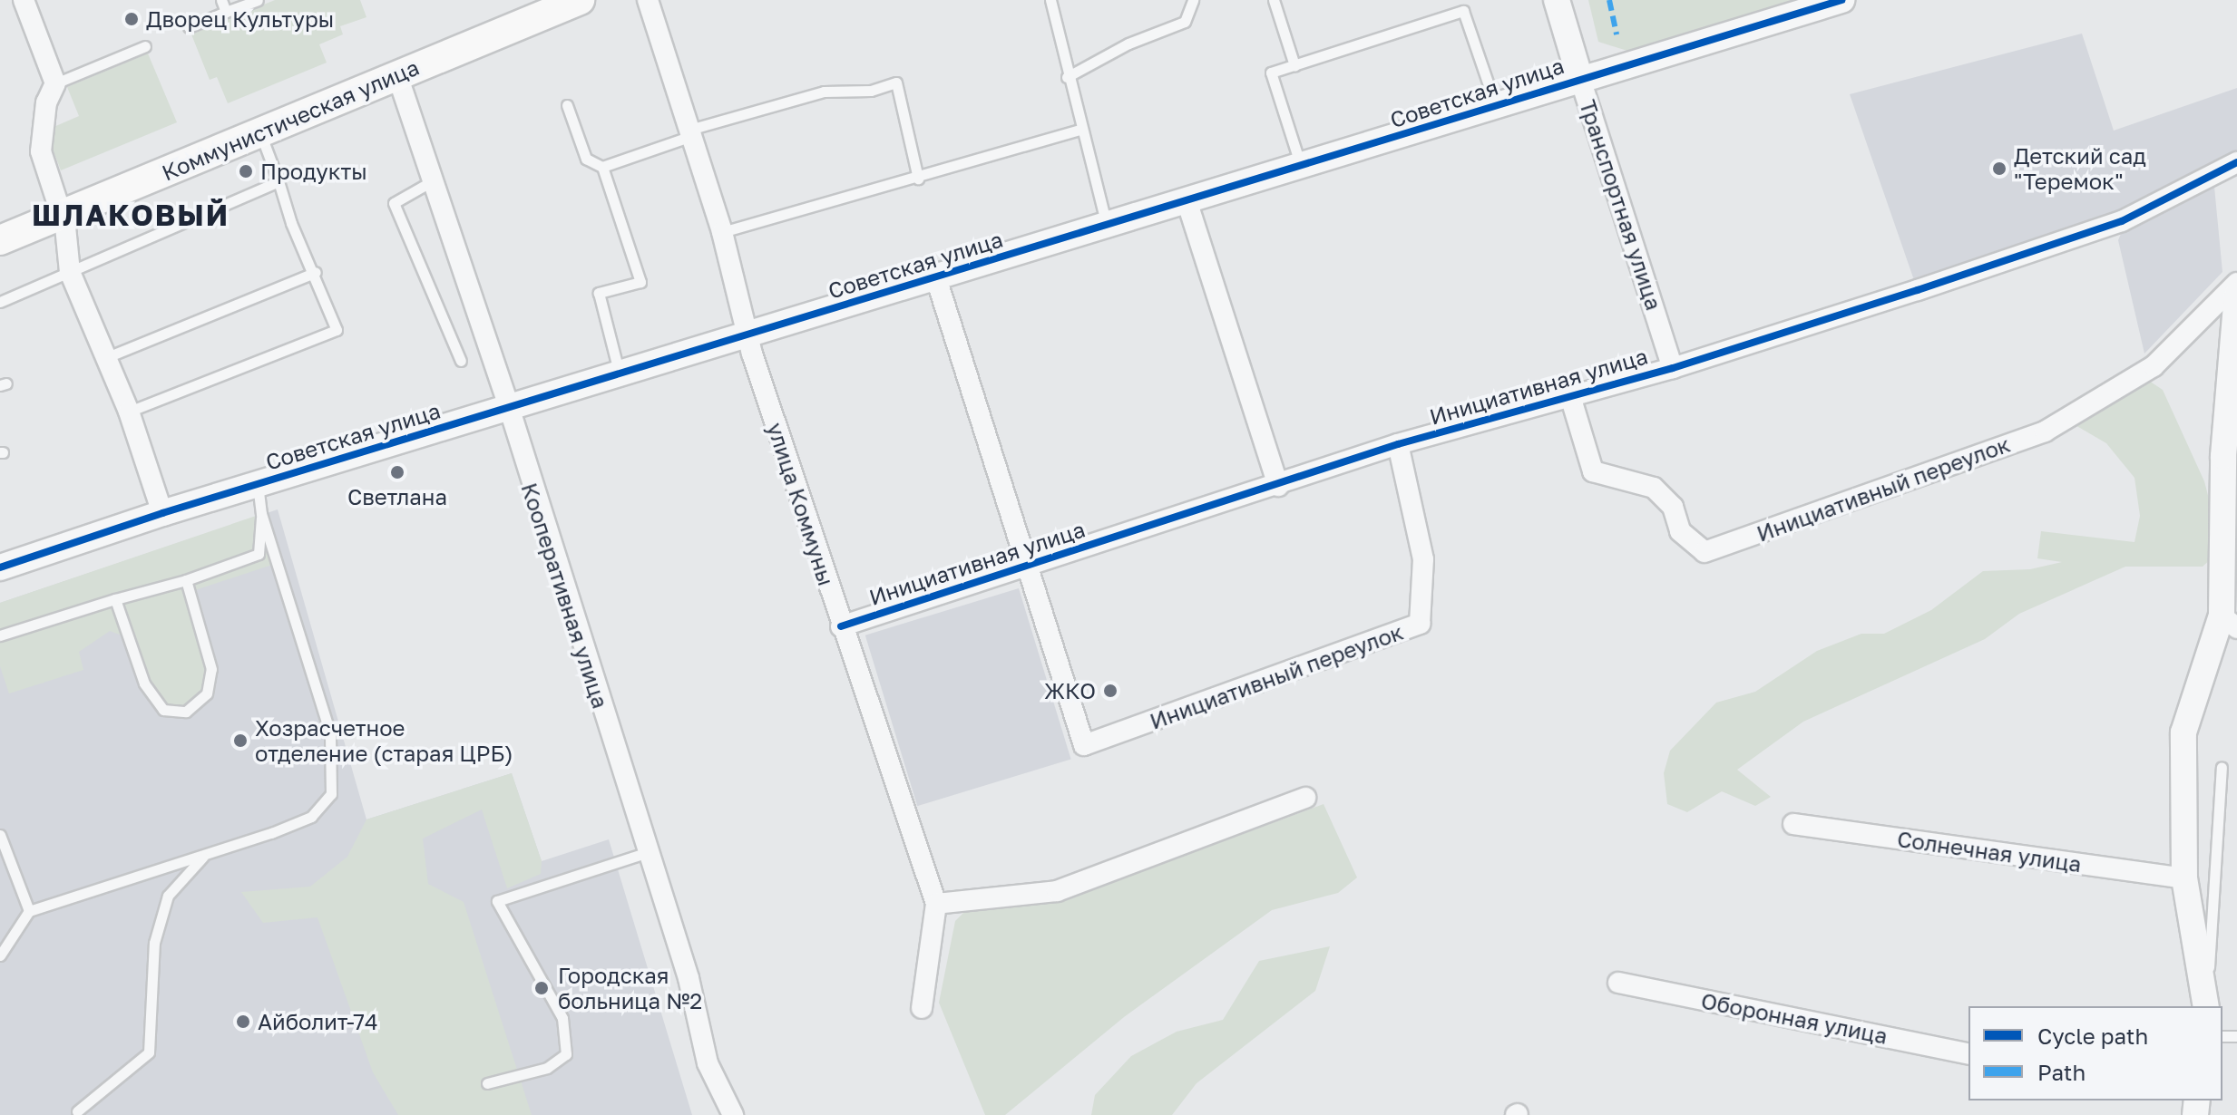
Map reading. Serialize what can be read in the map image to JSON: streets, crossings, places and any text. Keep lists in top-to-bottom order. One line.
{"streets":{"main road":["Коммунистическая улица"],"street":["Советская улица","Транспортная улица","Инициативная улица","Инициативный переулок","улица Коммуны","Кооперативная улица","Солнечная улица","Оборонная улица"]},"crossings":[["Советская улица","Транспортная улица"],["Советская улица","улица Коммуны"],["Советская улица","Кооперативная улица"],["Коммунистическая улица","Кооперативная улица"],["Транспортная улица","Инициативная улица"],["Инициативная улица","Инициативный переулок"],["Инициативная улица","улица Коммуны"]],"districts":["ШЛАКОВЫЙ"],"places":["Дворец Культуры","Детский сад \"Теремок\"","Продукты","Светлана","ЖКО","Хозрасчетное отделение (старая ЦРБ)","Городская больница №2","Айболит-74"],"legend":["Cycle path","Path"]}
